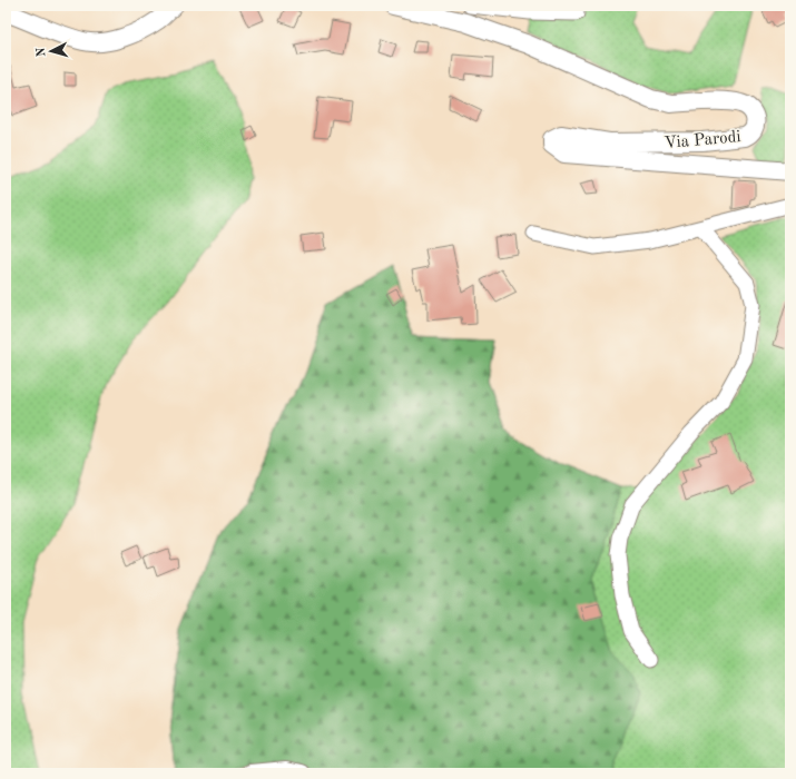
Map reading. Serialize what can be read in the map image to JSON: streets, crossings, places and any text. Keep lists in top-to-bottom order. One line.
{"streets":{"street":["Via Parodi"]},"north":"left"}
